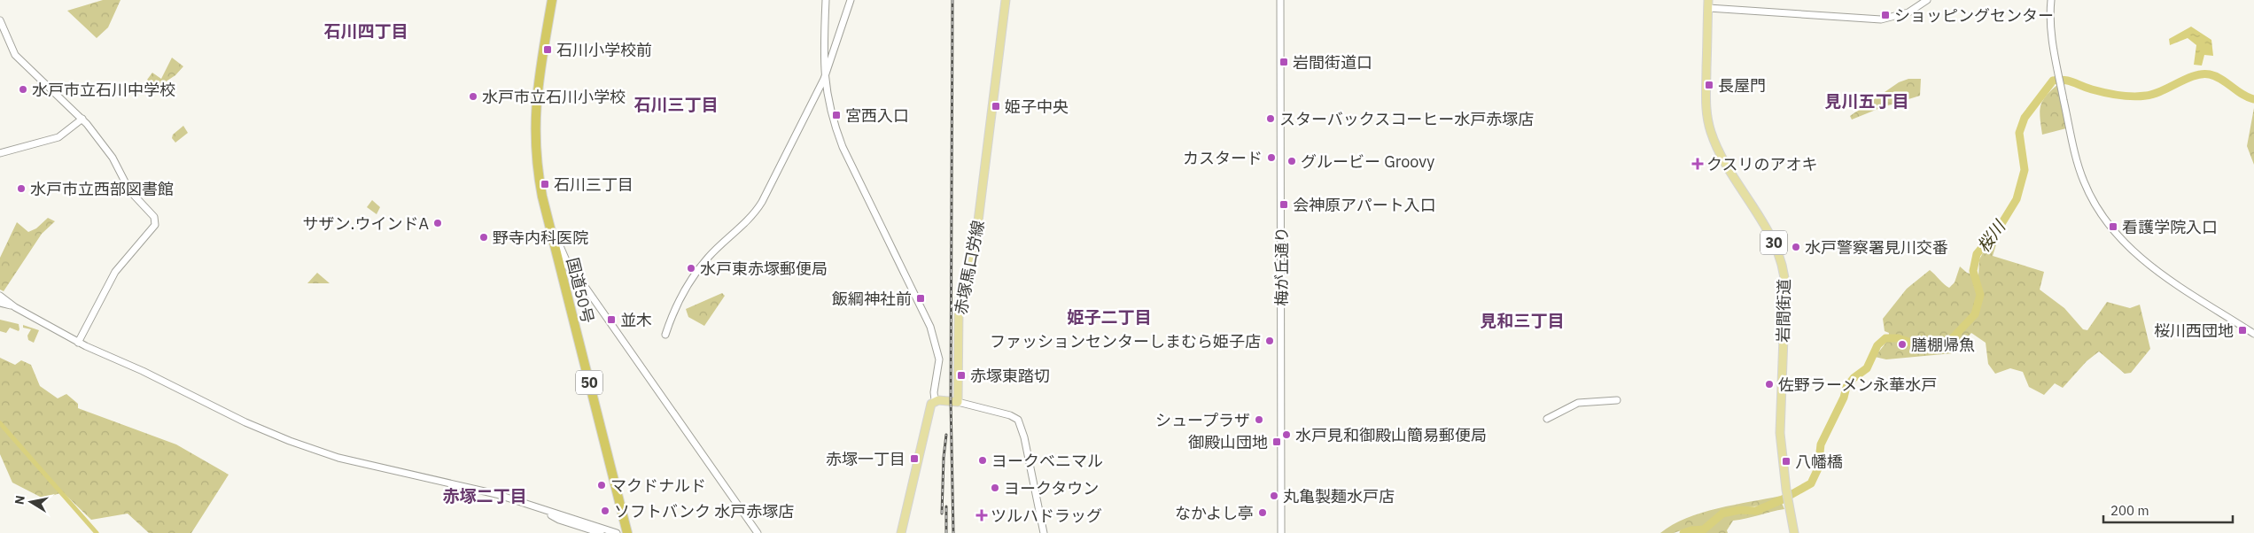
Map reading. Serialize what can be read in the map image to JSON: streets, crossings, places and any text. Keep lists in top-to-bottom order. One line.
{"streets":{"highway":["国道50号","50"],"main road":["30","赤塚馬口労線","岩間街道"],"street":["梅が丘通り"]},"districts":["石川四丁目","見川五丁目","石川三丁目","姫子二丁目","見和三丁目","赤塚二丁目"],"water":["桜川"],"places":{"transit":["ショッピングセンター","石川小学校前","岩間街道口","長屋門","姫子中央","宮西入口","石川三丁目","会神原アパート入口","看護学院入口","飯綱神社前","並木","桜川西団地","赤塚東踏切","御殿山団地","赤塚一丁目","八幡橋"],"other":["水戸市立石川中学校","水戸市立石川小学校","スターバックスコーヒー水戸赤塚店","カスタード","グルービー Groovy","水戸市立西部図書館","サザン.ウインドA","野寺内科医院","水戸警察署見川交番","水戸東赤塚郵便局","ファッションセンターしまむら姫子店","膳棚帰魚","佐野ラーメン永華水戸","シュープラザ","水戸見和御殿山簡易郵便局","ヨークベニマル","マクドナルド","ヨークタウン","丸亀製麺水戸店","ソフトバンク 水戸赤塚店","なかよし亭"],"health":["クスリのアオキ","ツルハドラッグ"]},"scale_bar":"200 m","north":"left"}
